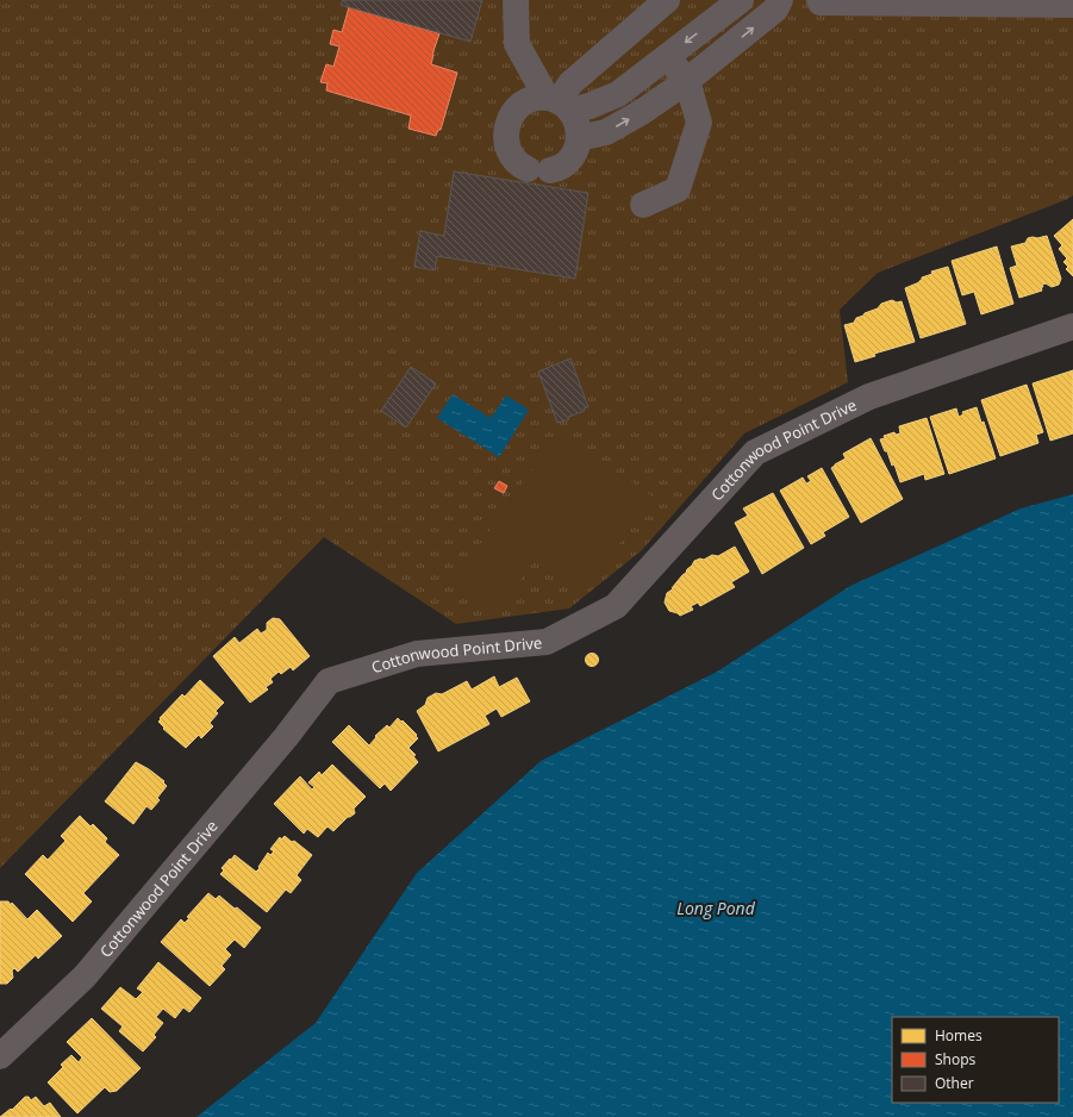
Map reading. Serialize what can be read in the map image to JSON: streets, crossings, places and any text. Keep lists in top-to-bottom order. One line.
{"streets":{"street":["Cottonwood Point Drive"]},"water":["Long Pond"],"legend":["Homes","Shops","Other"]}
